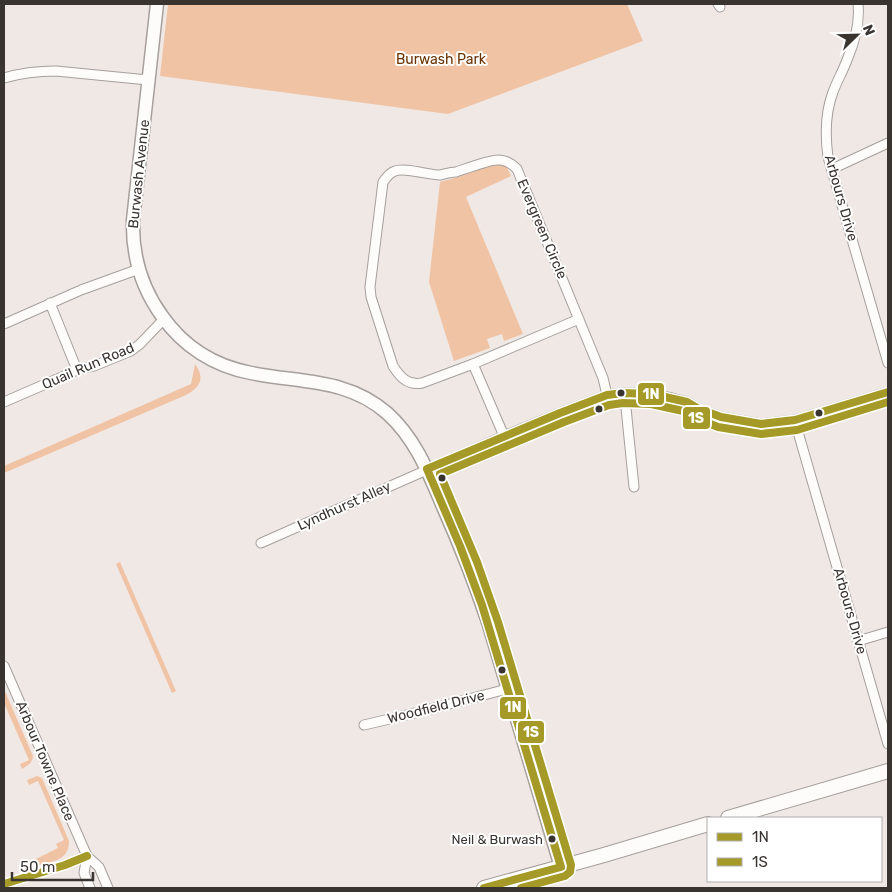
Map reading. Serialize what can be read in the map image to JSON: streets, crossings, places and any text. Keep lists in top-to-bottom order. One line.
{"streets":{"street":["Burwash Avenue","Arbours Drive","Evergreen Circle","Quail Run Road","Lyndhurst Alley","Woodfield Drive","Arbour Towne Place"]},"crossings":[["Burwash Avenue","Quail Run Road"],["Burwash Avenue","Lyndhurst Alley"],["Burwash Avenue","Woodfield Drive"],["Arbours Drive","Lyndhurst Alley"],["Evergreen Circle","Lyndhurst Alley"]],"parks":["Burwash Park"],"places":["Neil & Burwash"],"lines":["transit line 1N","transit line 1S"],"legend":["1N","1S"],"scale_bar":"50 m","north":"top right"}
